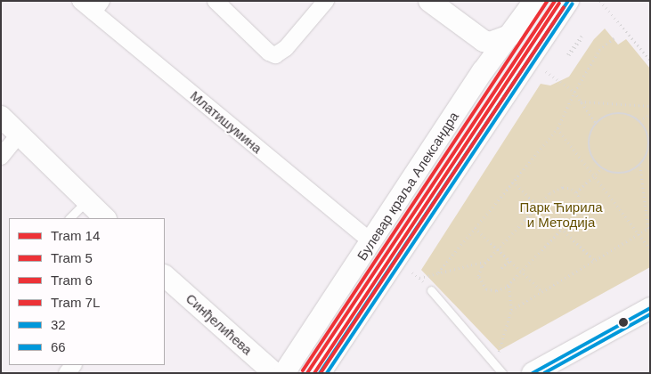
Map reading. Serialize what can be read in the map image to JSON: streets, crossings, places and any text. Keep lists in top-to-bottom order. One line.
{"streets":{"main road":["Булевар краља Александра","Синђелићева"],"street":["Млатишумина"]},"crossings":[["Млатишумина","Булевар краља Александра"]],"parks":["Парк Ћирила и Методија"],"lines":["tram line 14","tram line 6","transit line 32","tram line 5","transit line 66","tram line 7L"],"legend":["Tram 14","Tram 5","Tram 6","Tram 7L","32","66"]}
